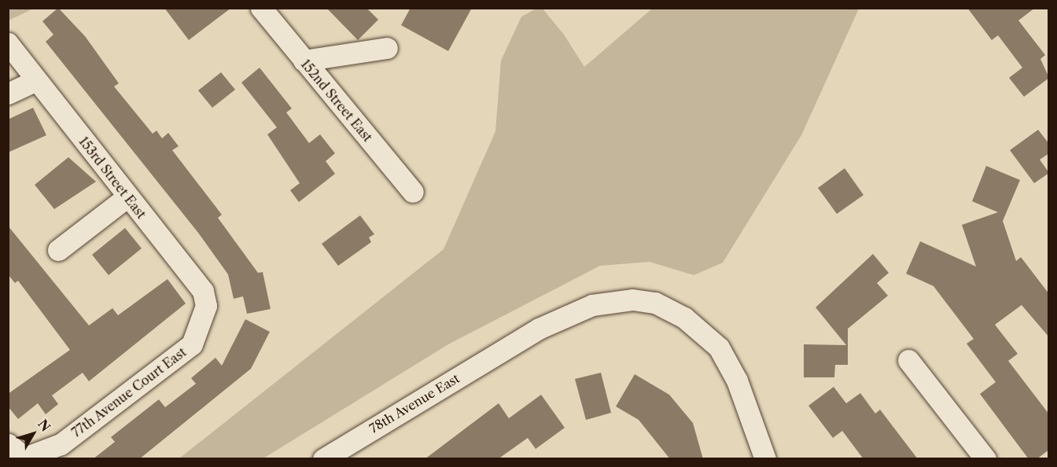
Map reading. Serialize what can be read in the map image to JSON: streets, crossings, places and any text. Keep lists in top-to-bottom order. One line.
{"streets":{"street":["152nd Street East","153rd Street East","77th Avenue Court East","78th Avenue East"]},"crossings":[["153rd Street East","77th Avenue Court East"]],"north":"top right"}
